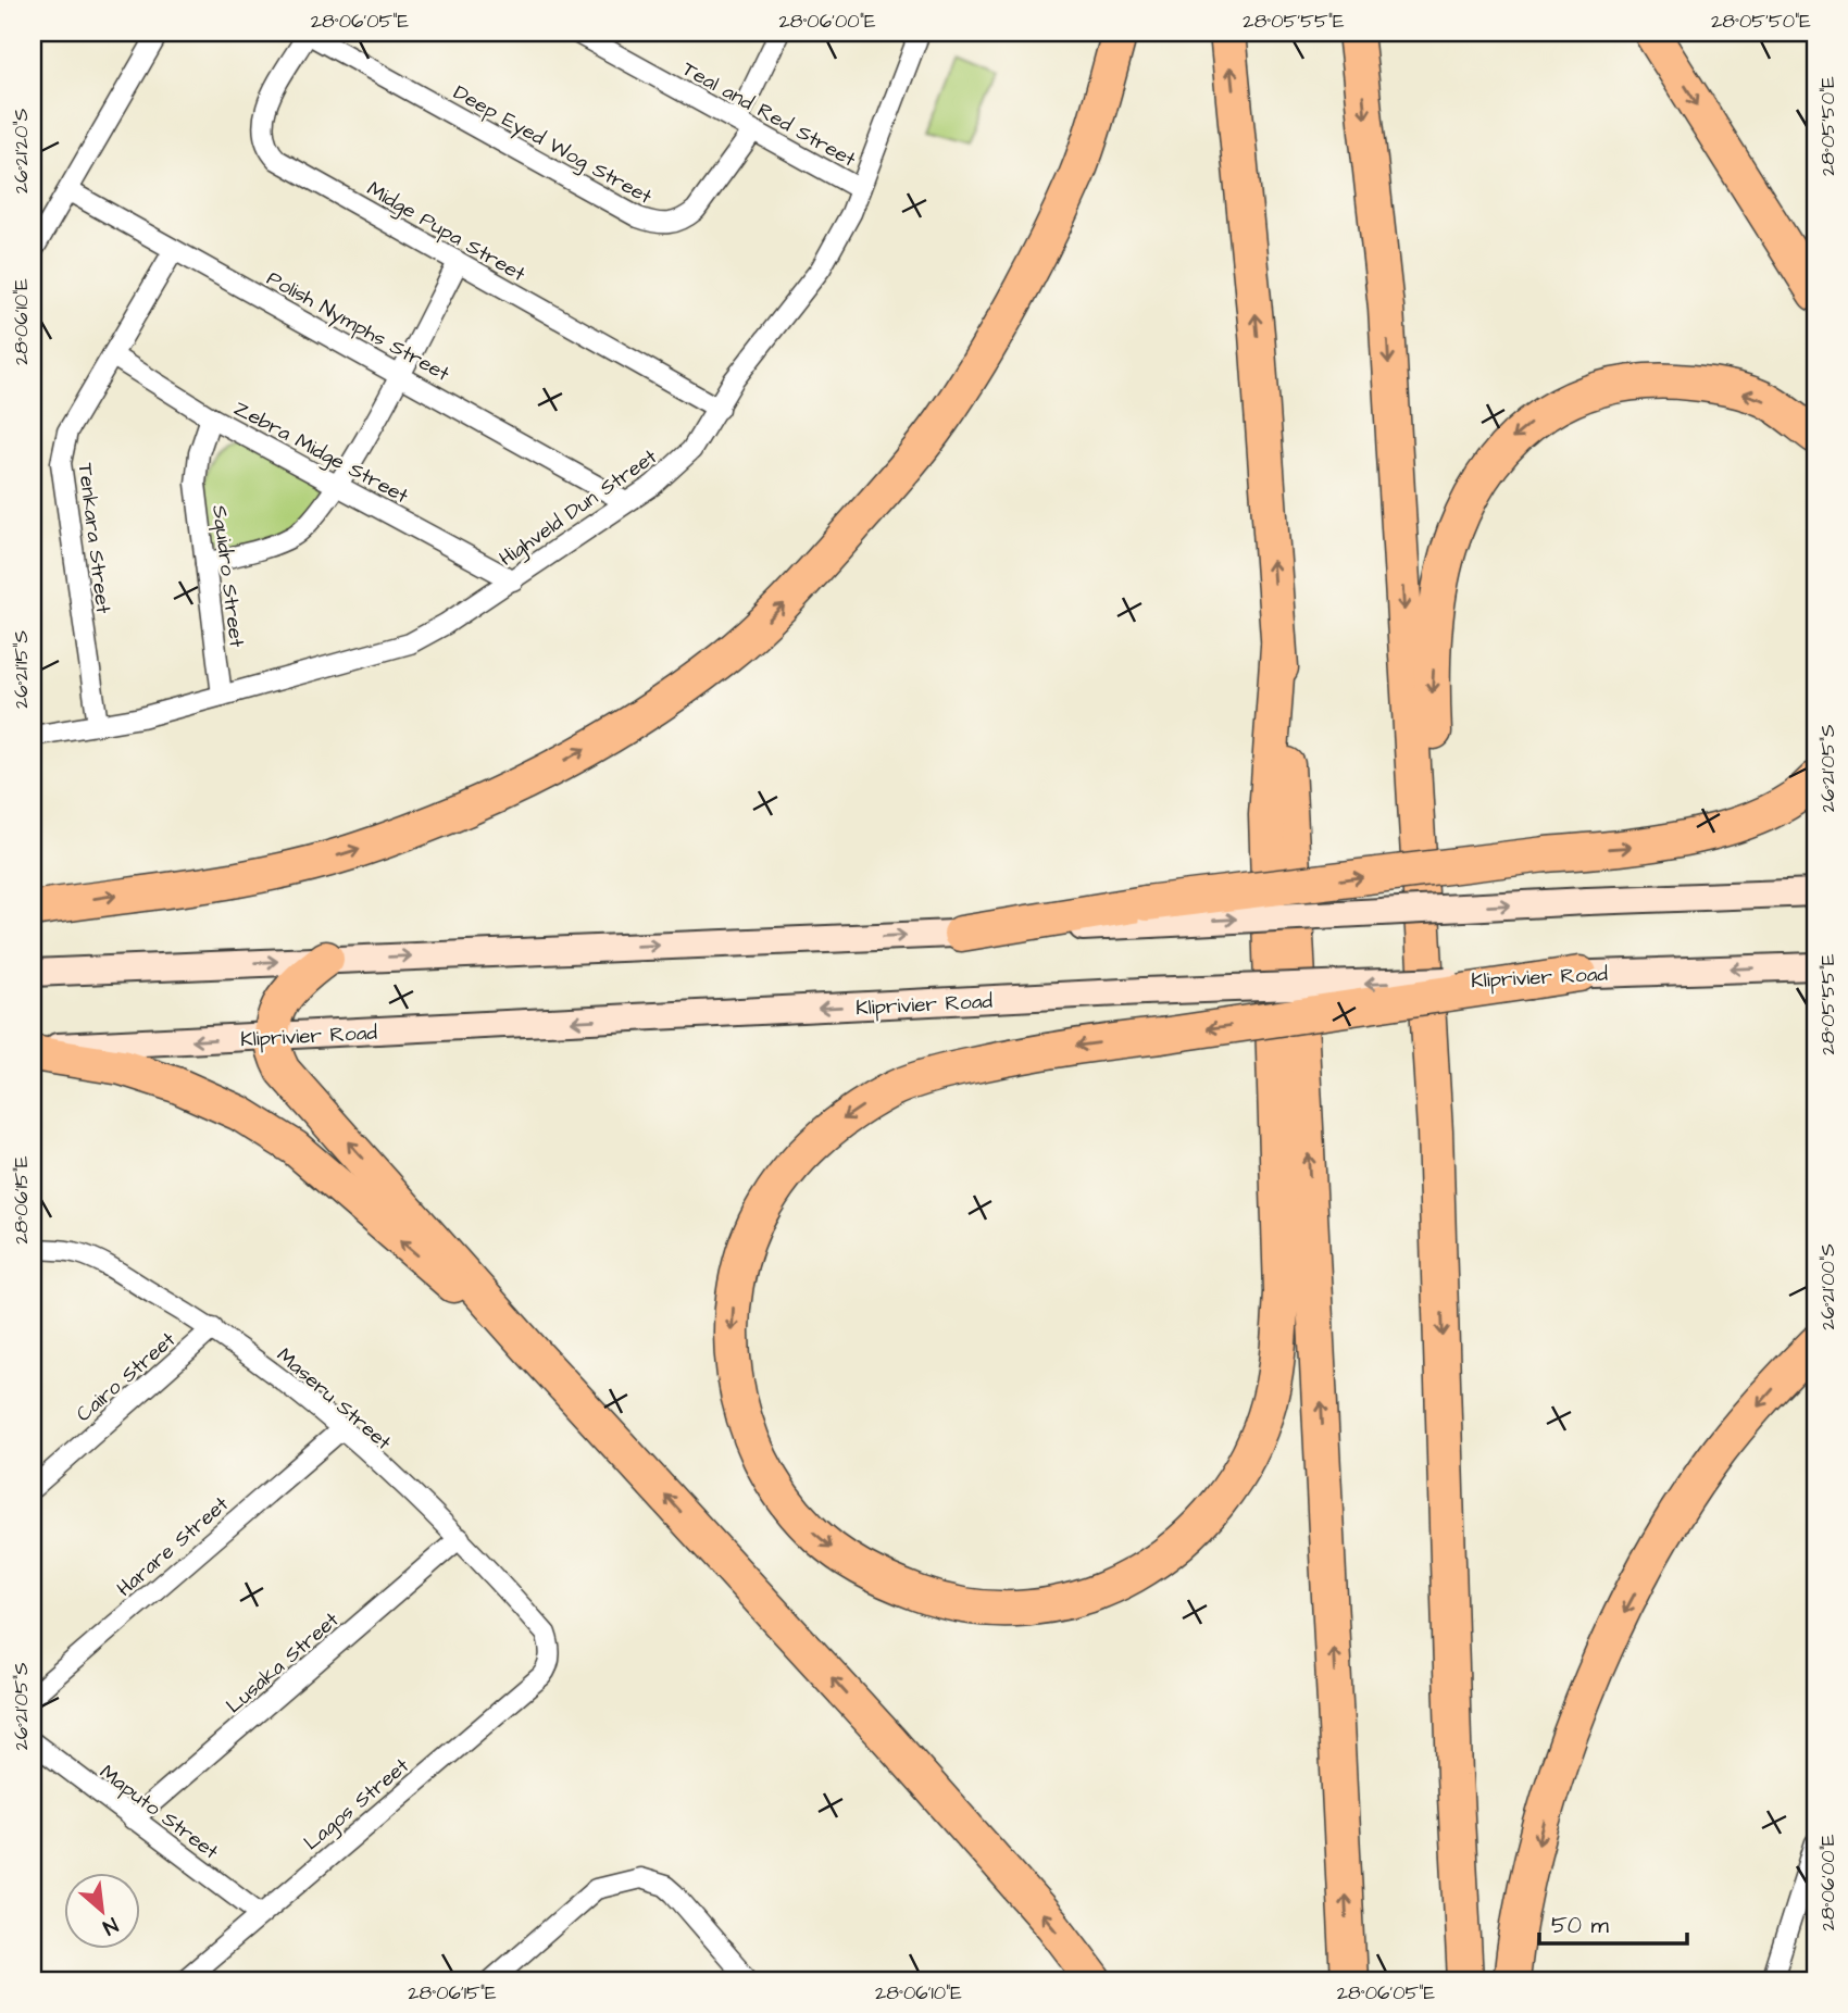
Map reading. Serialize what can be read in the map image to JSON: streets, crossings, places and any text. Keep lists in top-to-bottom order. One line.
{"streets":{"main road":["Kliprivier Road"],"street":["Teal and Red Street","Deep Eyed Wog Street","Midge Pupa Street","Polish Nymphs Street","Zebra Midge Street","Highveld Dun Street","Tenkara Street","Squidro Street","Cairo Street","Maseru Street","Harare Street","Lusaka Street","Lagos Street","Maputo Street"]},"crossings":[["Teal and Red Street","Deep Eyed Wog Street"],["Teal and Red Street","Highveld Dun Street"],["Deep Eyed Wog Street","Midge Pupa Street"],["Midge Pupa Street","Highveld Dun Street"],["Polish Nymphs Street","Highveld Dun Street"],["Polish Nymphs Street","Tenkara Street"],["Zebra Midge Street","Highveld Dun Street"],["Zebra Midge Street","Tenkara Street"],["Zebra Midge Street","Squidro Street"],["Highveld Dun Street","Tenkara Street"],["Highveld Dun Street","Squidro Street"],["Cairo Street","Maseru Street"],["Maseru Street","Harare Street"],["Maseru Street","Lusaka Street"],["Maseru Street","Lagos Street"],["Lusaka Street","Maputo Street"],["Lagos Street","Maputo Street"]],"scale_bar":"50 m","north":"bottom right","coordinates":["28°06'05\"E","28°06'00\"E","28°05'55\"E","28°05'50\"E","26°21'20\"S","28°06'10\"E","26°21'15\"S","26°21'05\"S","28°06'15\"E","26°21'00\"S"]}
